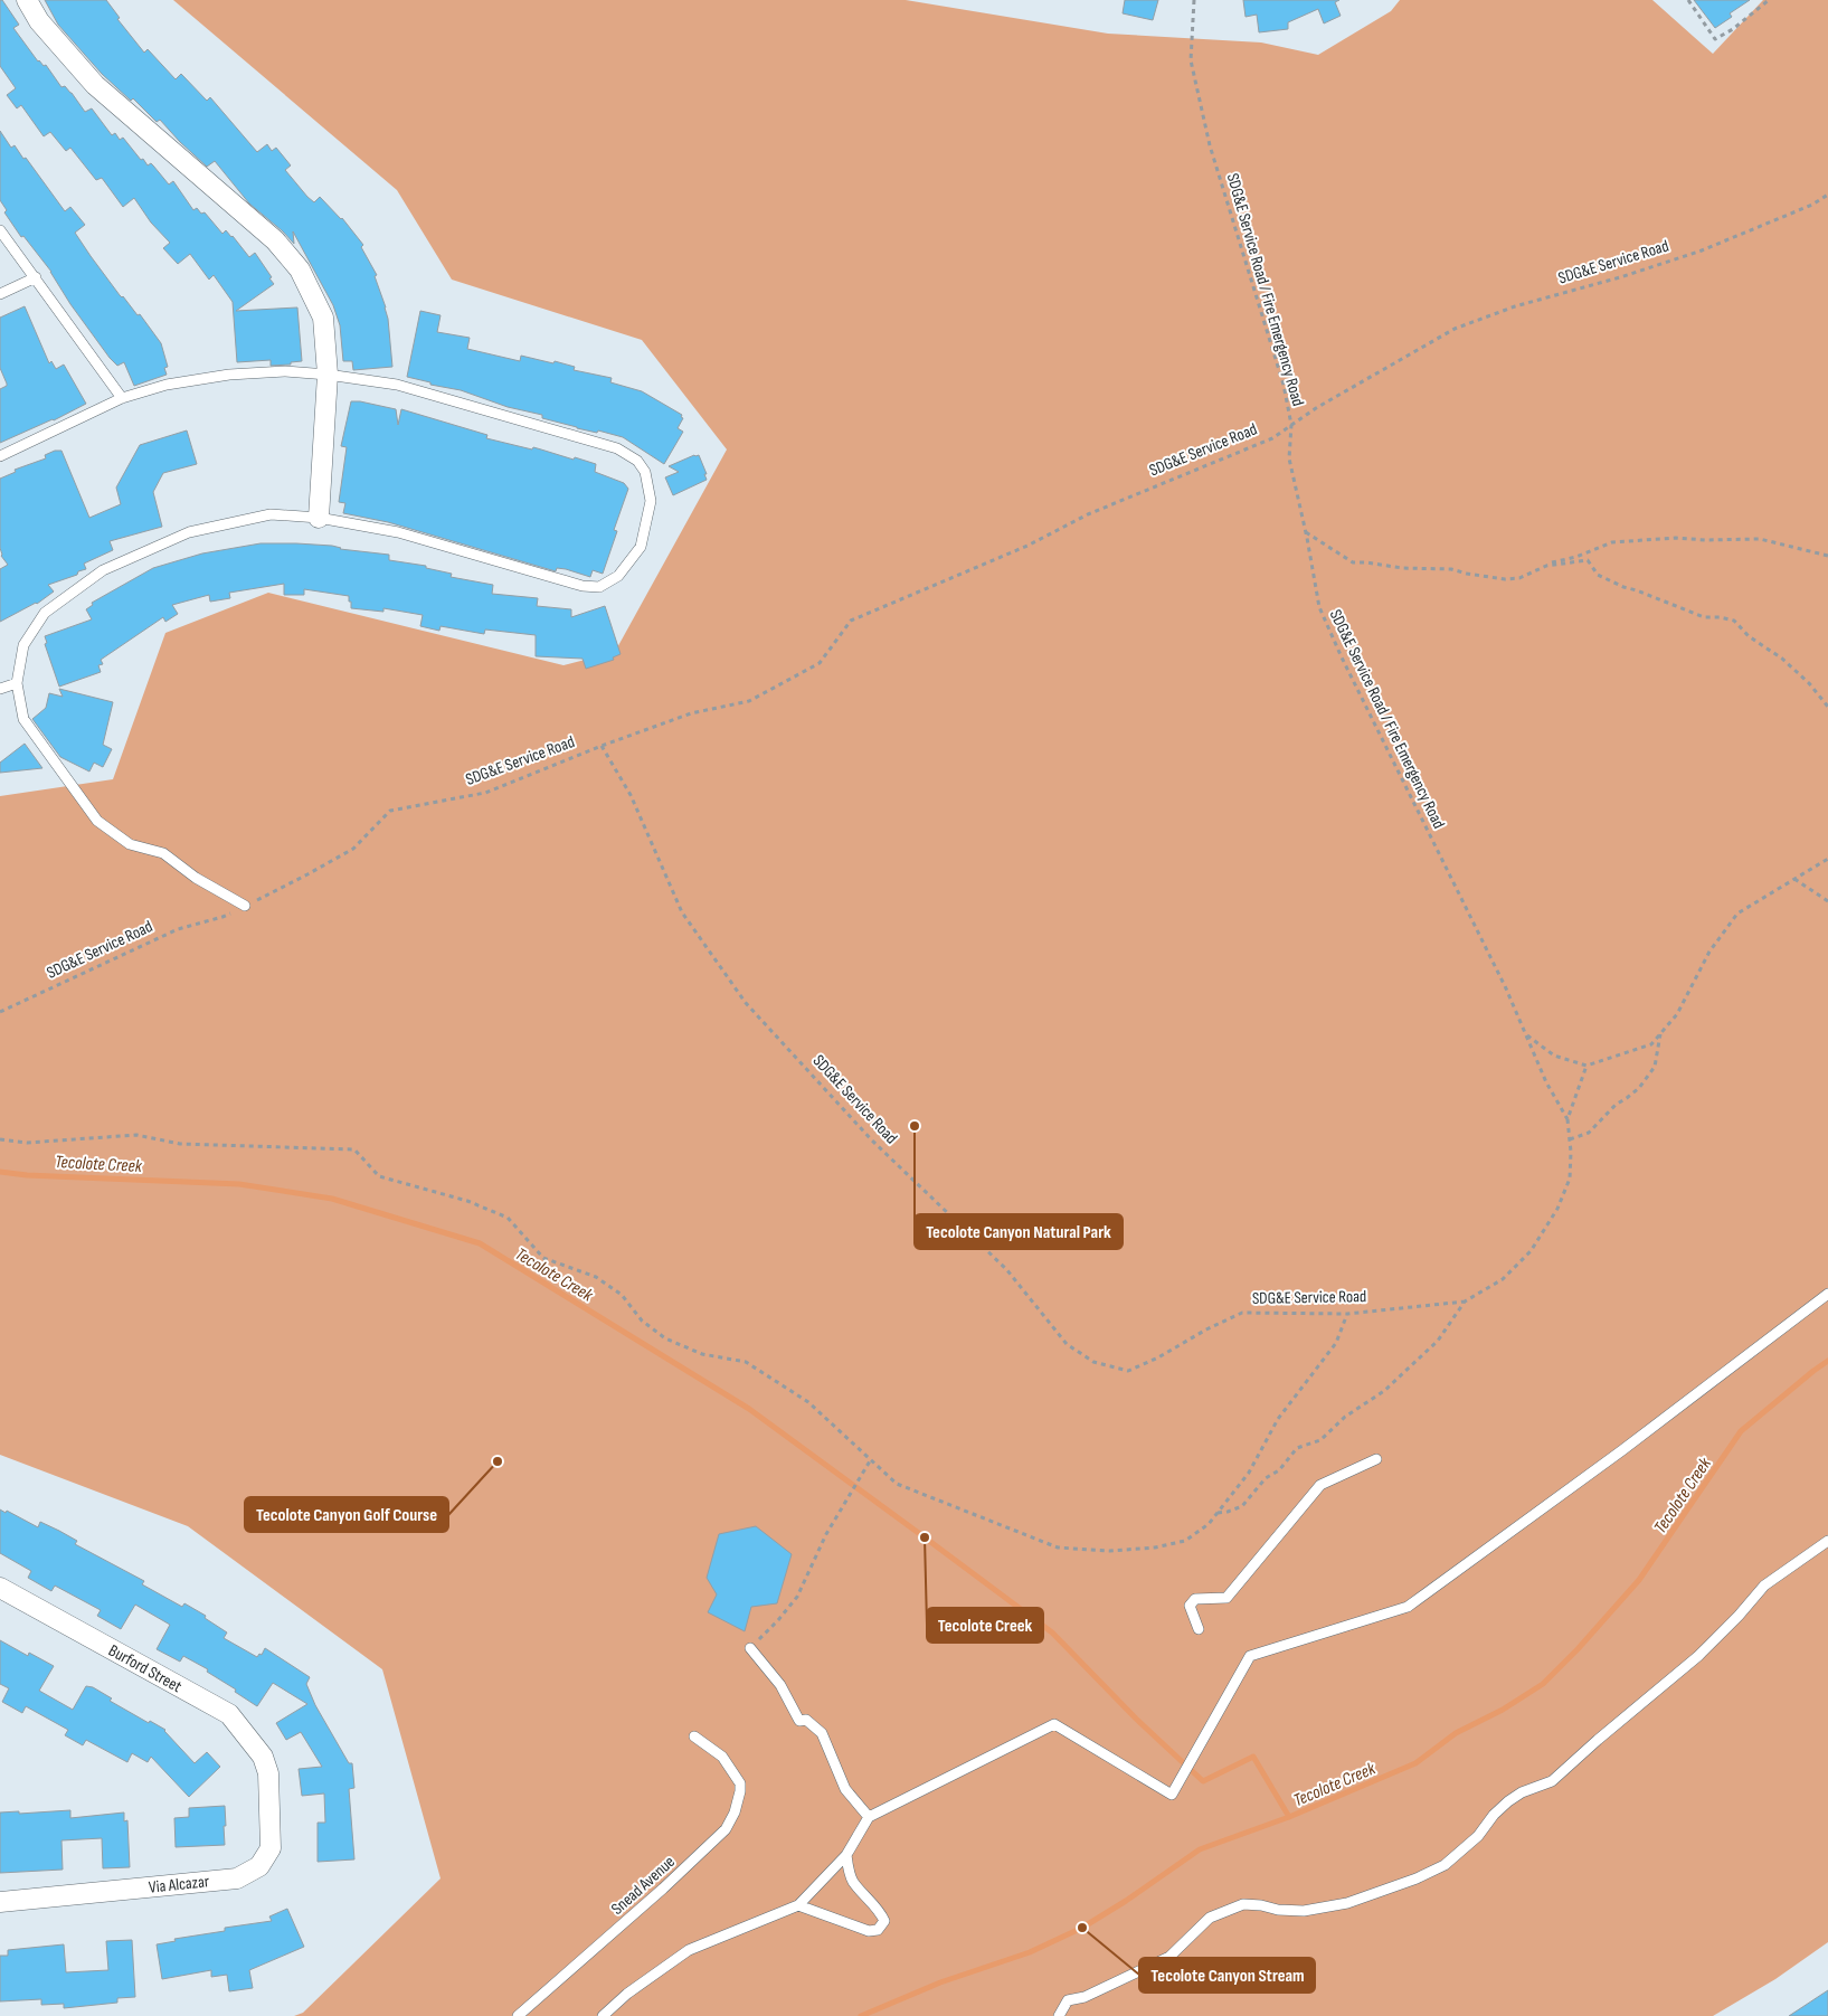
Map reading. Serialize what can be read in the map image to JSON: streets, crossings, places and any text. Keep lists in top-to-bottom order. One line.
{"streets":{"street":["Burford Street","Via Alcazar"],"lane":["Snead Avenue"],"path":["SDG&E Service Road","SDG&E Service Road / Fire Emergency Road"]},"crossings":[["SDG&E Service Road","SDG&E Service Road / Fire Emergency Road"],["Burford Street","Via Alcazar"]],"water":["Tecolote Creek"],"places":["Tecolote Canyon Natural Park","Tecolote Canyon Golf Course","Tecolote Creek","Tecolote Canyon Stream"]}
